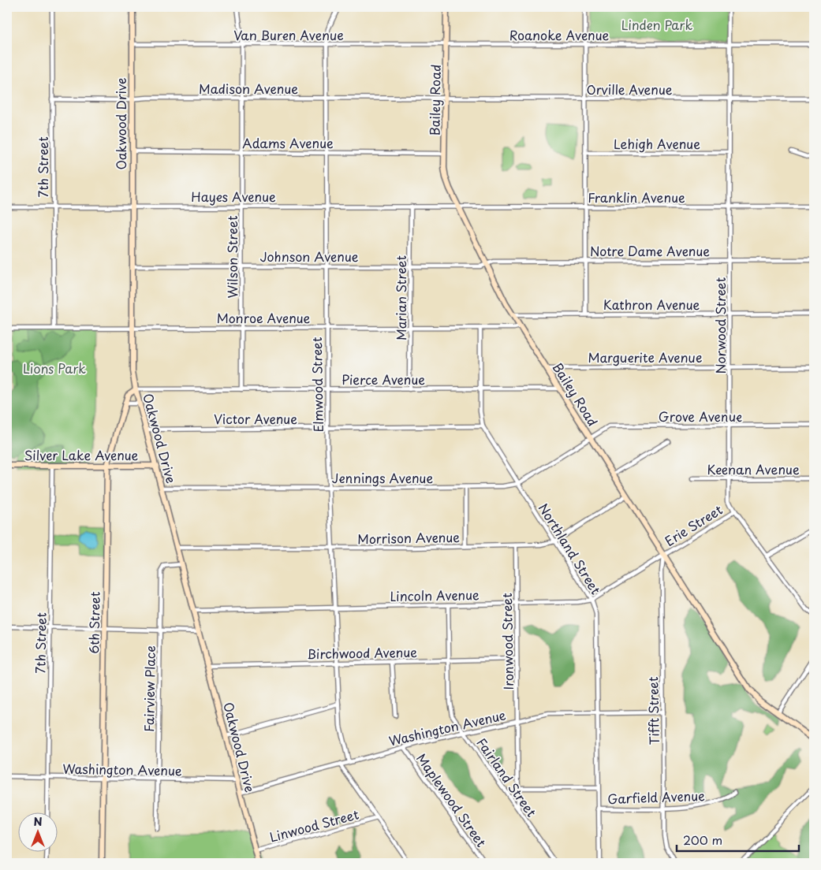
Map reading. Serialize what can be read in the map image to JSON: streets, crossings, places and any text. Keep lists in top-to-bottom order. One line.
{"streets":{"street":["Van Buren Avenue","Roanoke Avenue","Madison Avenue","Orville Avenue","Bailey Road","Oakwood Drive","Adams Avenue","Lehigh Avenue","7th Street","Hayes Avenue","Franklin Avenue","Notre Dame Avenue","Johnson Avenue","Wilson Street","Marian Street","Kathron Avenue","Monroe Avenue","Norwood Street","Marguerite Avenue","Pierce Avenue","Elmwood Street","Grove Avenue","Victor Avenue","Silver Lake Avenue","Keenan Avenue","Jennings Avenue","Erie Street","Morrison Avenue","Northland Street","Lincoln Avenue","6th Street","Ironwood Street","Birchwood Avenue","Fairview Place","Tifft Street","Washington Avenue","Fairland Street","Garfield Avenue","Maplewood Street","Linwood Street"]},"crossings":[["Van Buren Avenue","Roanoke Avenue"],["Van Buren Avenue","Bailey Road"],["Van Buren Avenue","Oakwood Drive"],["Van Buren Avenue","Wilson Street"],["Van Buren Avenue","Elmwood Street"],["Roanoke Avenue","Bailey Road"],["Roanoke Avenue","Norwood Street"],["Madison Avenue","Orville Avenue"],["Madison Avenue","Bailey Road"],["Madison Avenue","Oakwood Drive"],["Madison Avenue","7th Street"],["Madison Avenue","Wilson Street"],["Madison Avenue","Elmwood Street"],["Orville Avenue","Bailey Road"],["Orville Avenue","Norwood Street"],["Bailey Road","Adams Avenue"],["Bailey Road","Hayes Avenue"],["Bailey Road","Franklin Avenue"],["Bailey Road","Notre Dame Avenue"],["Bailey Road","Johnson Avenue"],["Bailey Road","Kathron Avenue"],["Bailey Road","Monroe Avenue"],["Bailey Road","Marguerite Avenue"],["Bailey Road","Pierce Avenue"],["Bailey Road","Grove Avenue"],["Bailey Road","Jennings Avenue"],["Bailey Road","Erie Street"],["Bailey Road","Morrison Avenue"],["Bailey Road","Lincoln Avenue"],["Bailey Road","Tifft Street"],["Oakwood Drive","Adams Avenue"],["Oakwood Drive","Hayes Avenue"],["Oakwood Drive","Johnson Avenue"],["Oakwood Drive","Monroe Avenue"],["Oakwood Drive","Pierce Avenue"],["Oakwood Drive","Victor Avenue"],["Oakwood Drive","Silver Lake Avenue"],["Oakwood Drive","Jennings Avenue"],["Oakwood Drive","Morrison Avenue"],["Oakwood Drive","Lincoln Avenue"],["Oakwood Drive","6th Street"],["Oakwood Drive","Birchwood Avenue"],["Oakwood Drive","Fairview Place"],["Oakwood Drive","Washington Avenue"],["Oakwood Drive","Linwood Street"],["Adams Avenue","Wilson Street"],["Adams Avenue","Elmwood Street"],["Lehigh Avenue","Norwood Street"],["7th Street","Hayes Avenue"],["7th Street","Monroe Avenue"],["7th Street","Silver Lake Avenue"],["7th Street","Washington Avenue"],["Hayes Avenue","Franklin Avenue"],["Hayes Avenue","Wilson Street"],["Hayes Avenue","Marian Street"],["Hayes Avenue","Elmwood Street"],["Franklin Avenue","Norwood Street"],["Notre Dame Avenue","Johnson Avenue"],["Notre Dame Avenue","Norwood Street"],["Johnson Avenue","Wilson Street"],["Johnson Avenue","Marian Street"],["Johnson Avenue","Elmwood Street"],["Wilson Street","Monroe Avenue"],["Wilson Street","Pierce Avenue"],["Marian Street","Monroe Avenue"],["Marian Street","Pierce Avenue"],["Kathron Avenue","Norwood Street"],["Monroe Avenue","Elmwood Street"],["Monroe Avenue","Northland Street"],["Norwood Street","Marguerite Avenue"],["Norwood Street","Grove Avenue"],["Norwood Street","Keenan Avenue"],["Norwood Street","Erie Street"],["Pierce Avenue","Elmwood Street"],["Pierce Avenue","Northland Street"],["Pierce Avenue","6th Street"],["Elmwood Street","Victor Avenue"],["Elmwood Street","Jennings Avenue"],["Elmwood Street","Morrison Avenue"],["Elmwood Street","Lincoln Avenue"],["Elmwood Street","Birchwood Avenue"],["Elmwood Street","Washington Avenue"],["Grove Avenue","Jennings Avenue"],["Victor Avenue","Northland Street"],["Silver Lake Avenue","6th Street"],["Jennings Avenue","Northland Street"],["Erie Street","Lincoln Avenue"],["Erie Street","Tifft Street"],["Morrison Avenue","Northland Street"],["Morrison Avenue","Ironwood Street"],["Northland Street","Lincoln Avenue"],["Northland Street","Washington Avenue"],["Northland Street","Garfield Avenue"],["Lincoln Avenue","Ironwood Street"],["Lincoln Avenue","Tifft Street"],["Lincoln Avenue","Fairland Street"],["6th Street","Washington Avenue"],["Ironwood Street","Birchwood Avenue"],["Ironwood Street","Washington Avenue"],["Ironwood Street","Fairland Street"],["Ironwood Street","Garfield Avenue"],["Birchwood Avenue","Fairland Street"],["Fairview Place","Washington Avenue"],["Tifft Street","Washington Avenue"],["Tifft Street","Garfield Avenue"],["Washington Avenue","Fairland Street"],["Washington Avenue","Maplewood Street"]],"parks":["Linden Park","Lions Park"],"scale_bar":"200 m","north":"top"}
